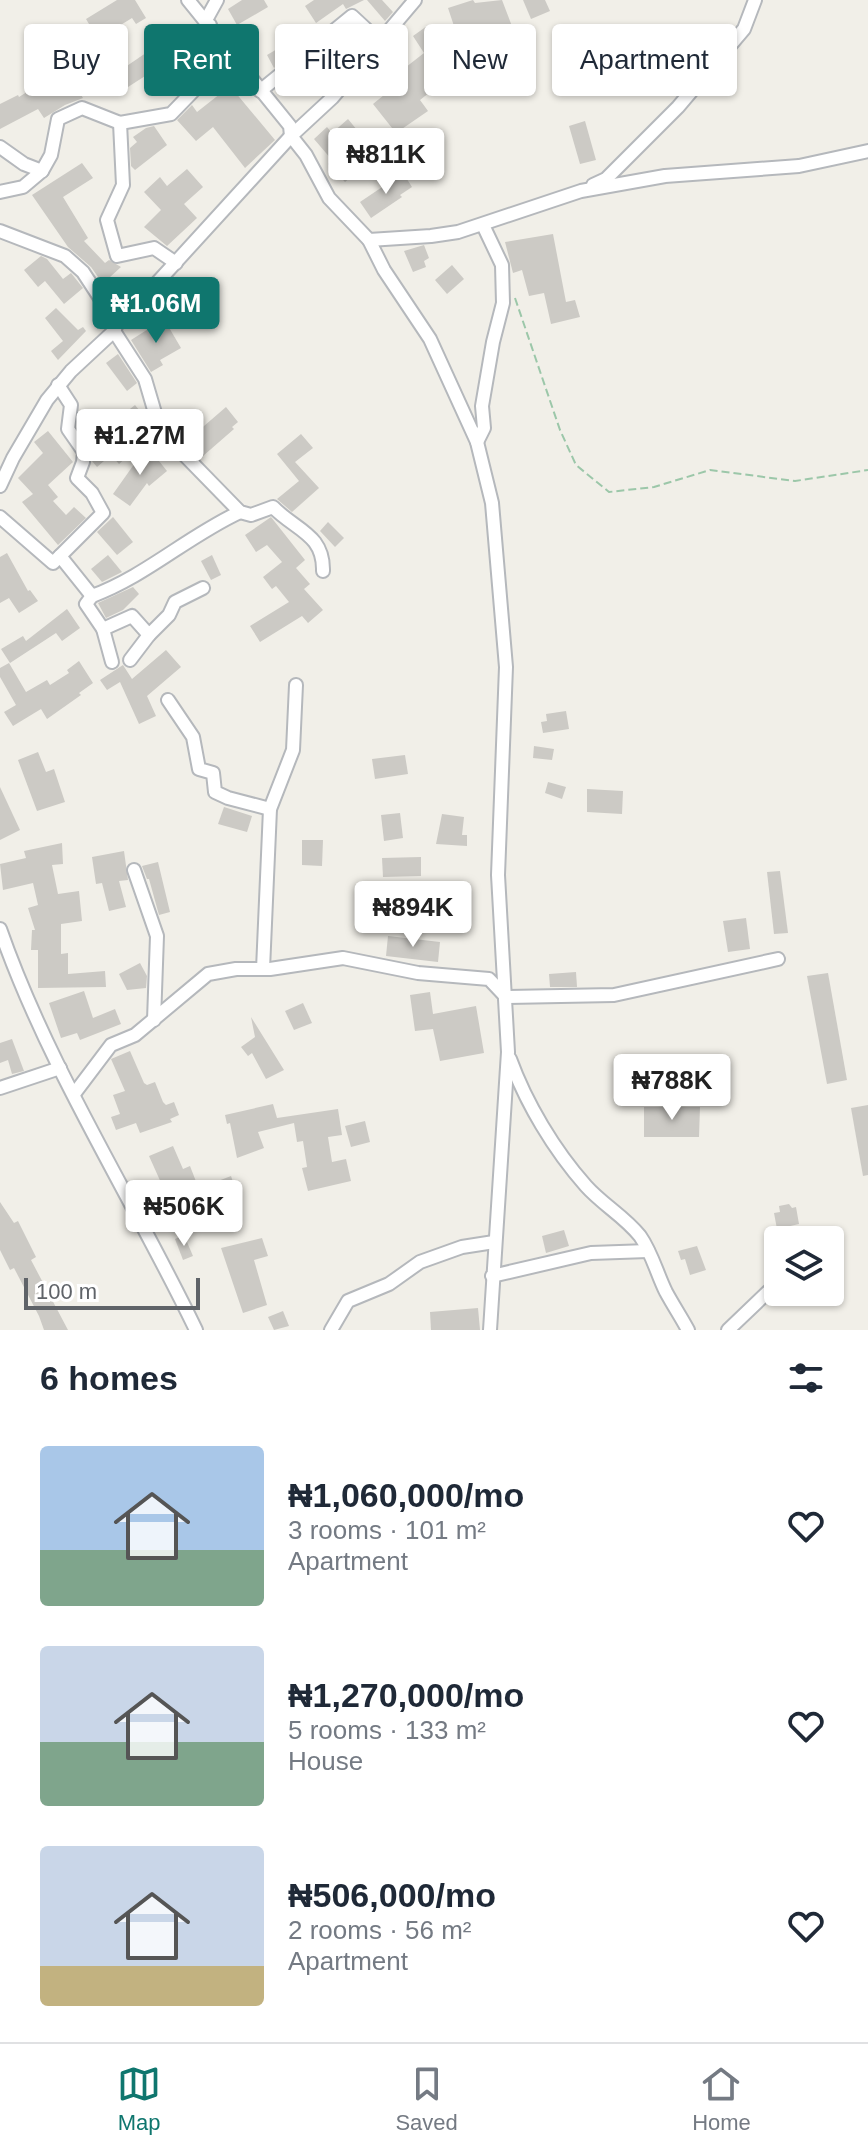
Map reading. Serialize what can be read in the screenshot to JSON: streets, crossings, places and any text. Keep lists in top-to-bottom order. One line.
{"scale_bar":"100 m","page":{"chip":["Buy","Rent","Filters","New","Apartment"],"price":["₦811K","₦1.06M","₦1.27M","₦894K","₦788K","₦506K"],"scale":"100 m","heading":"6 homes","list":[{"name":"₦1,060,000/mo","note":"3 rooms · 101 m² · Apartment"},{"name":"₦1,270,000/mo","note":"5 rooms · 133 m² · House"},{"name":"₦506,000/mo","note":"2 rooms · 56 m² · Apartment"}],"tabs":["Map","Saved","Home"]}}
